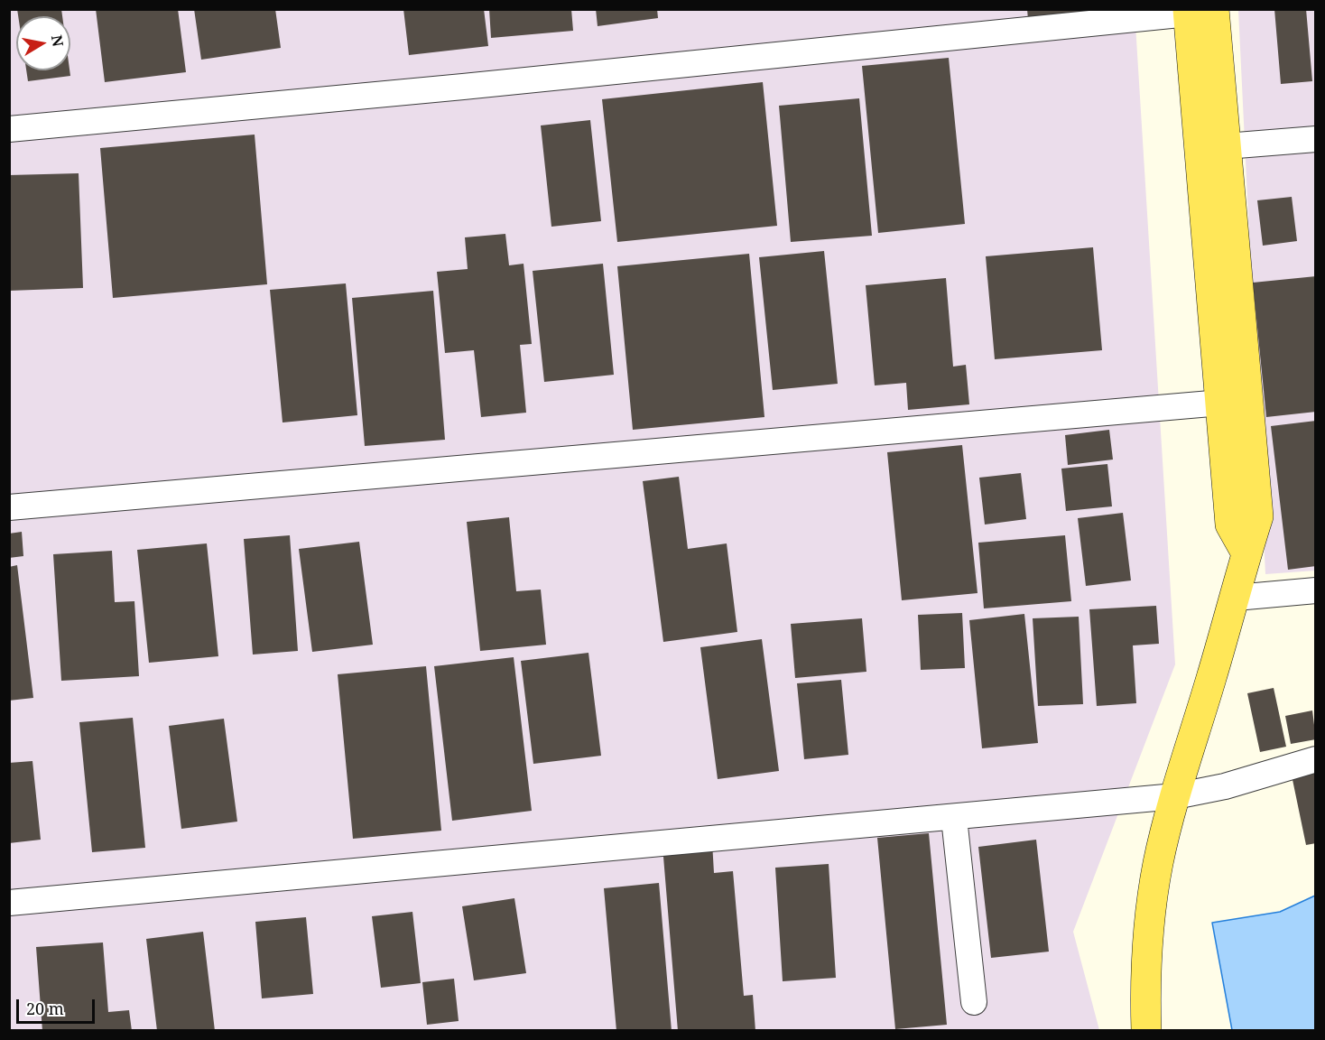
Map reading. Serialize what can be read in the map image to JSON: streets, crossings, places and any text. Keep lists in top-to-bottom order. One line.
{"scale_bar":"20 m","north":"right"}
